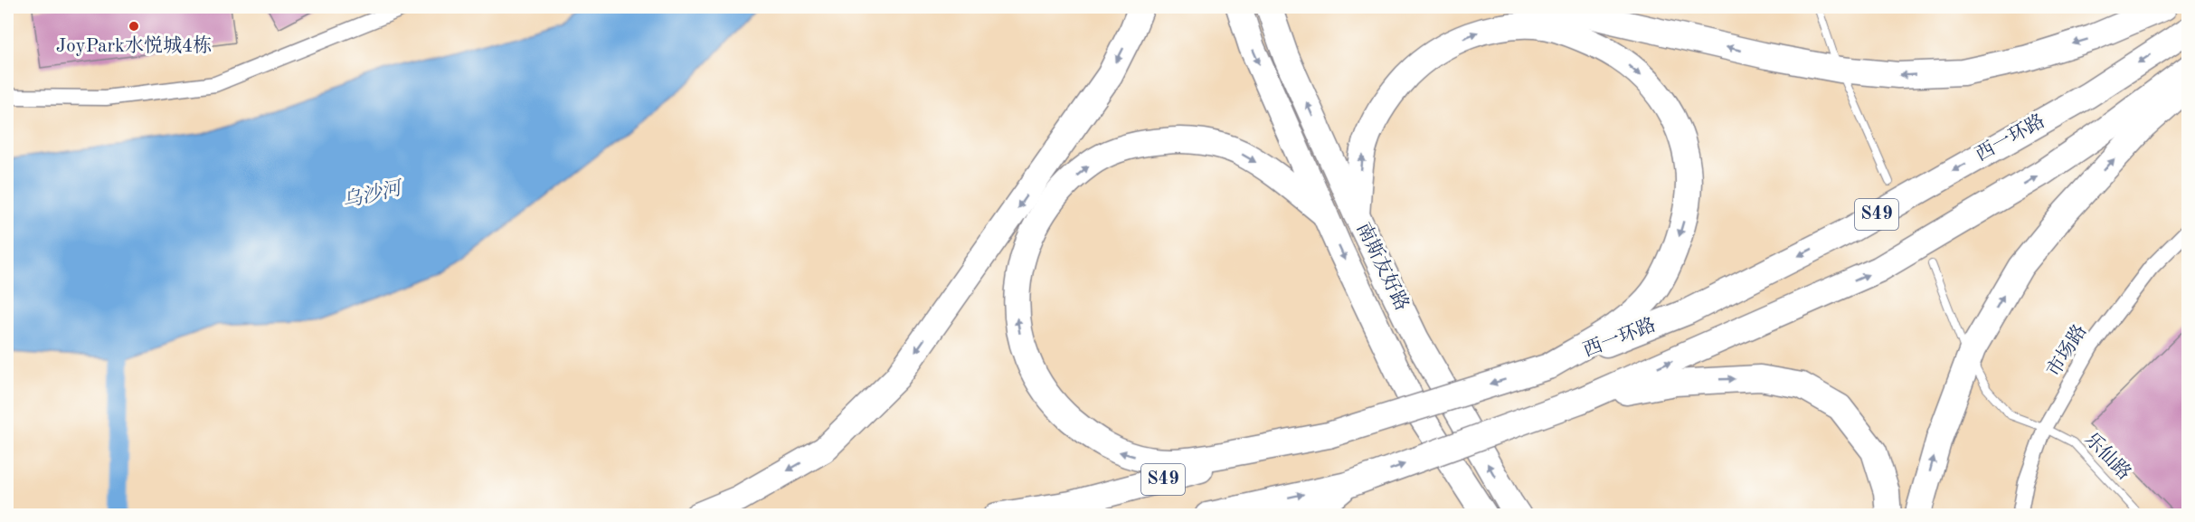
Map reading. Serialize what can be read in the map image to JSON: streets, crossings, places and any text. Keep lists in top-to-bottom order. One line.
{"streets":{"highway":["西一环路","S49","南斯友好路"],"street":["市场路"],"lane":["乐仙路"]},"crossings":[["市场路","乐仙路"]],"water":["乌沙河"],"places":["JoyPark水悦城4栋"]}
